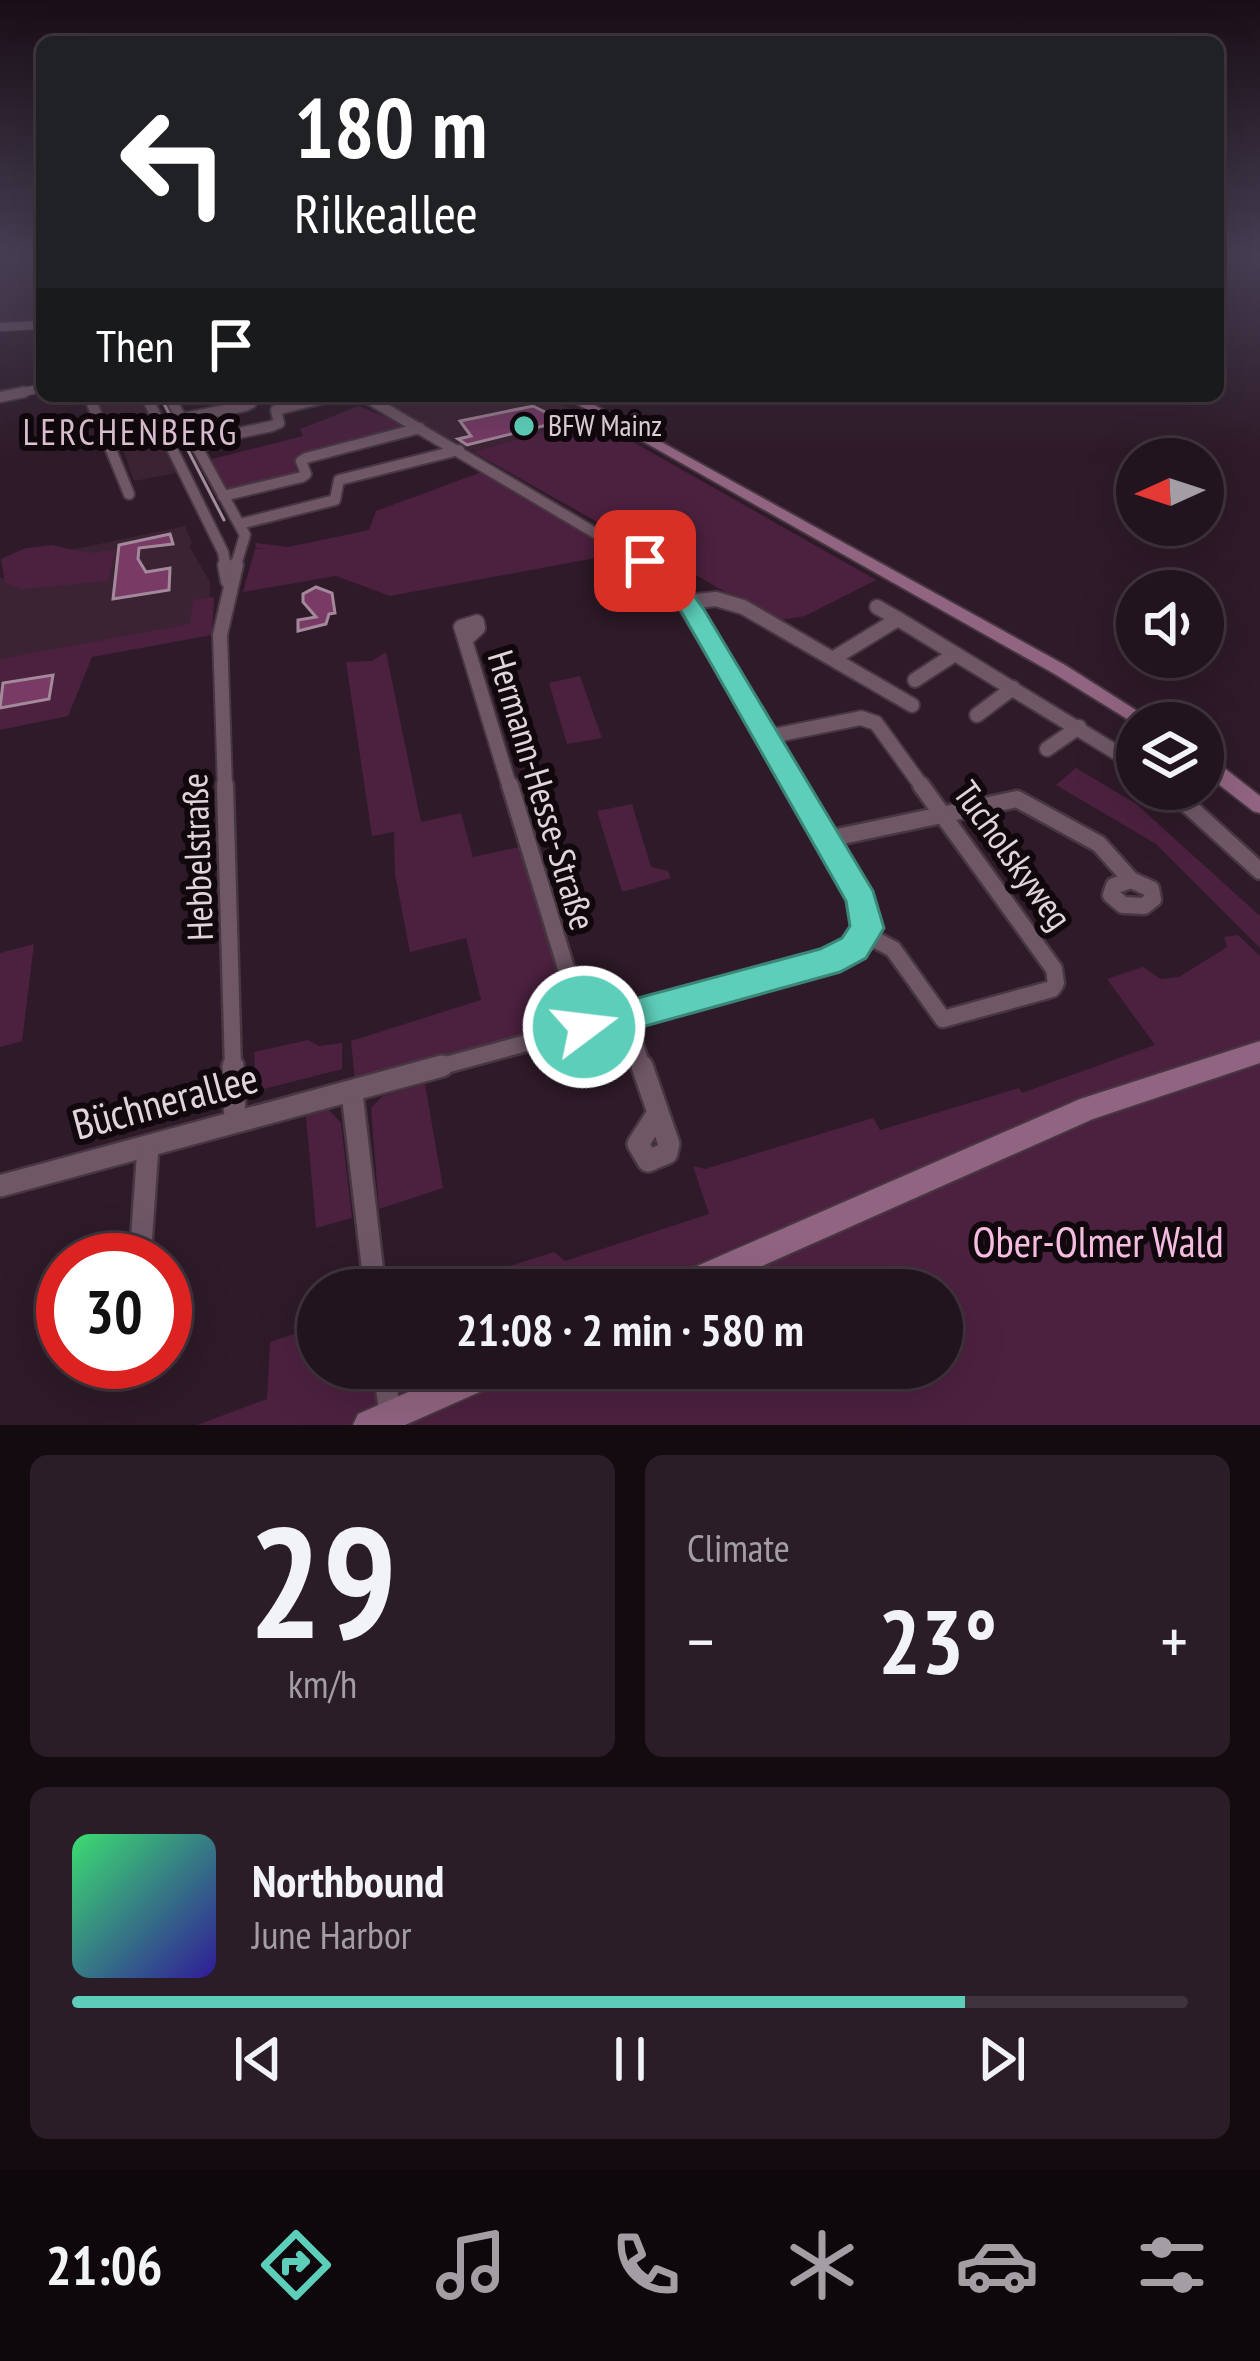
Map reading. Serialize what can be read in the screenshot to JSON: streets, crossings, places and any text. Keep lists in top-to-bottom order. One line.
{"streets":{"street":["Hermann-Hesse-Straße","Tucholskyweg","Hebbelstraße","Büchnerallee"]},"crossings":[["Hermann-Hesse-Straße","Büchnerallee"],["Tucholskyweg","Büchnerallee"],["Hebbelstraße","Büchnerallee"]],"districts":["LERCHENBERG"],"parks":["Ober-Olmer Wald"],"places":["BFW Mainz"],"north":"left","page":{"turn":["180 m","Rilkeallee"],"then":"Then","limit":"30","trip":"21:08 · 2 min · 580 m","tile":[["29","km/h"],"Climate"],"heat":["−","23°","+"],"song":["Northbound","June Harbor"],"tabs":"21:06"}}
